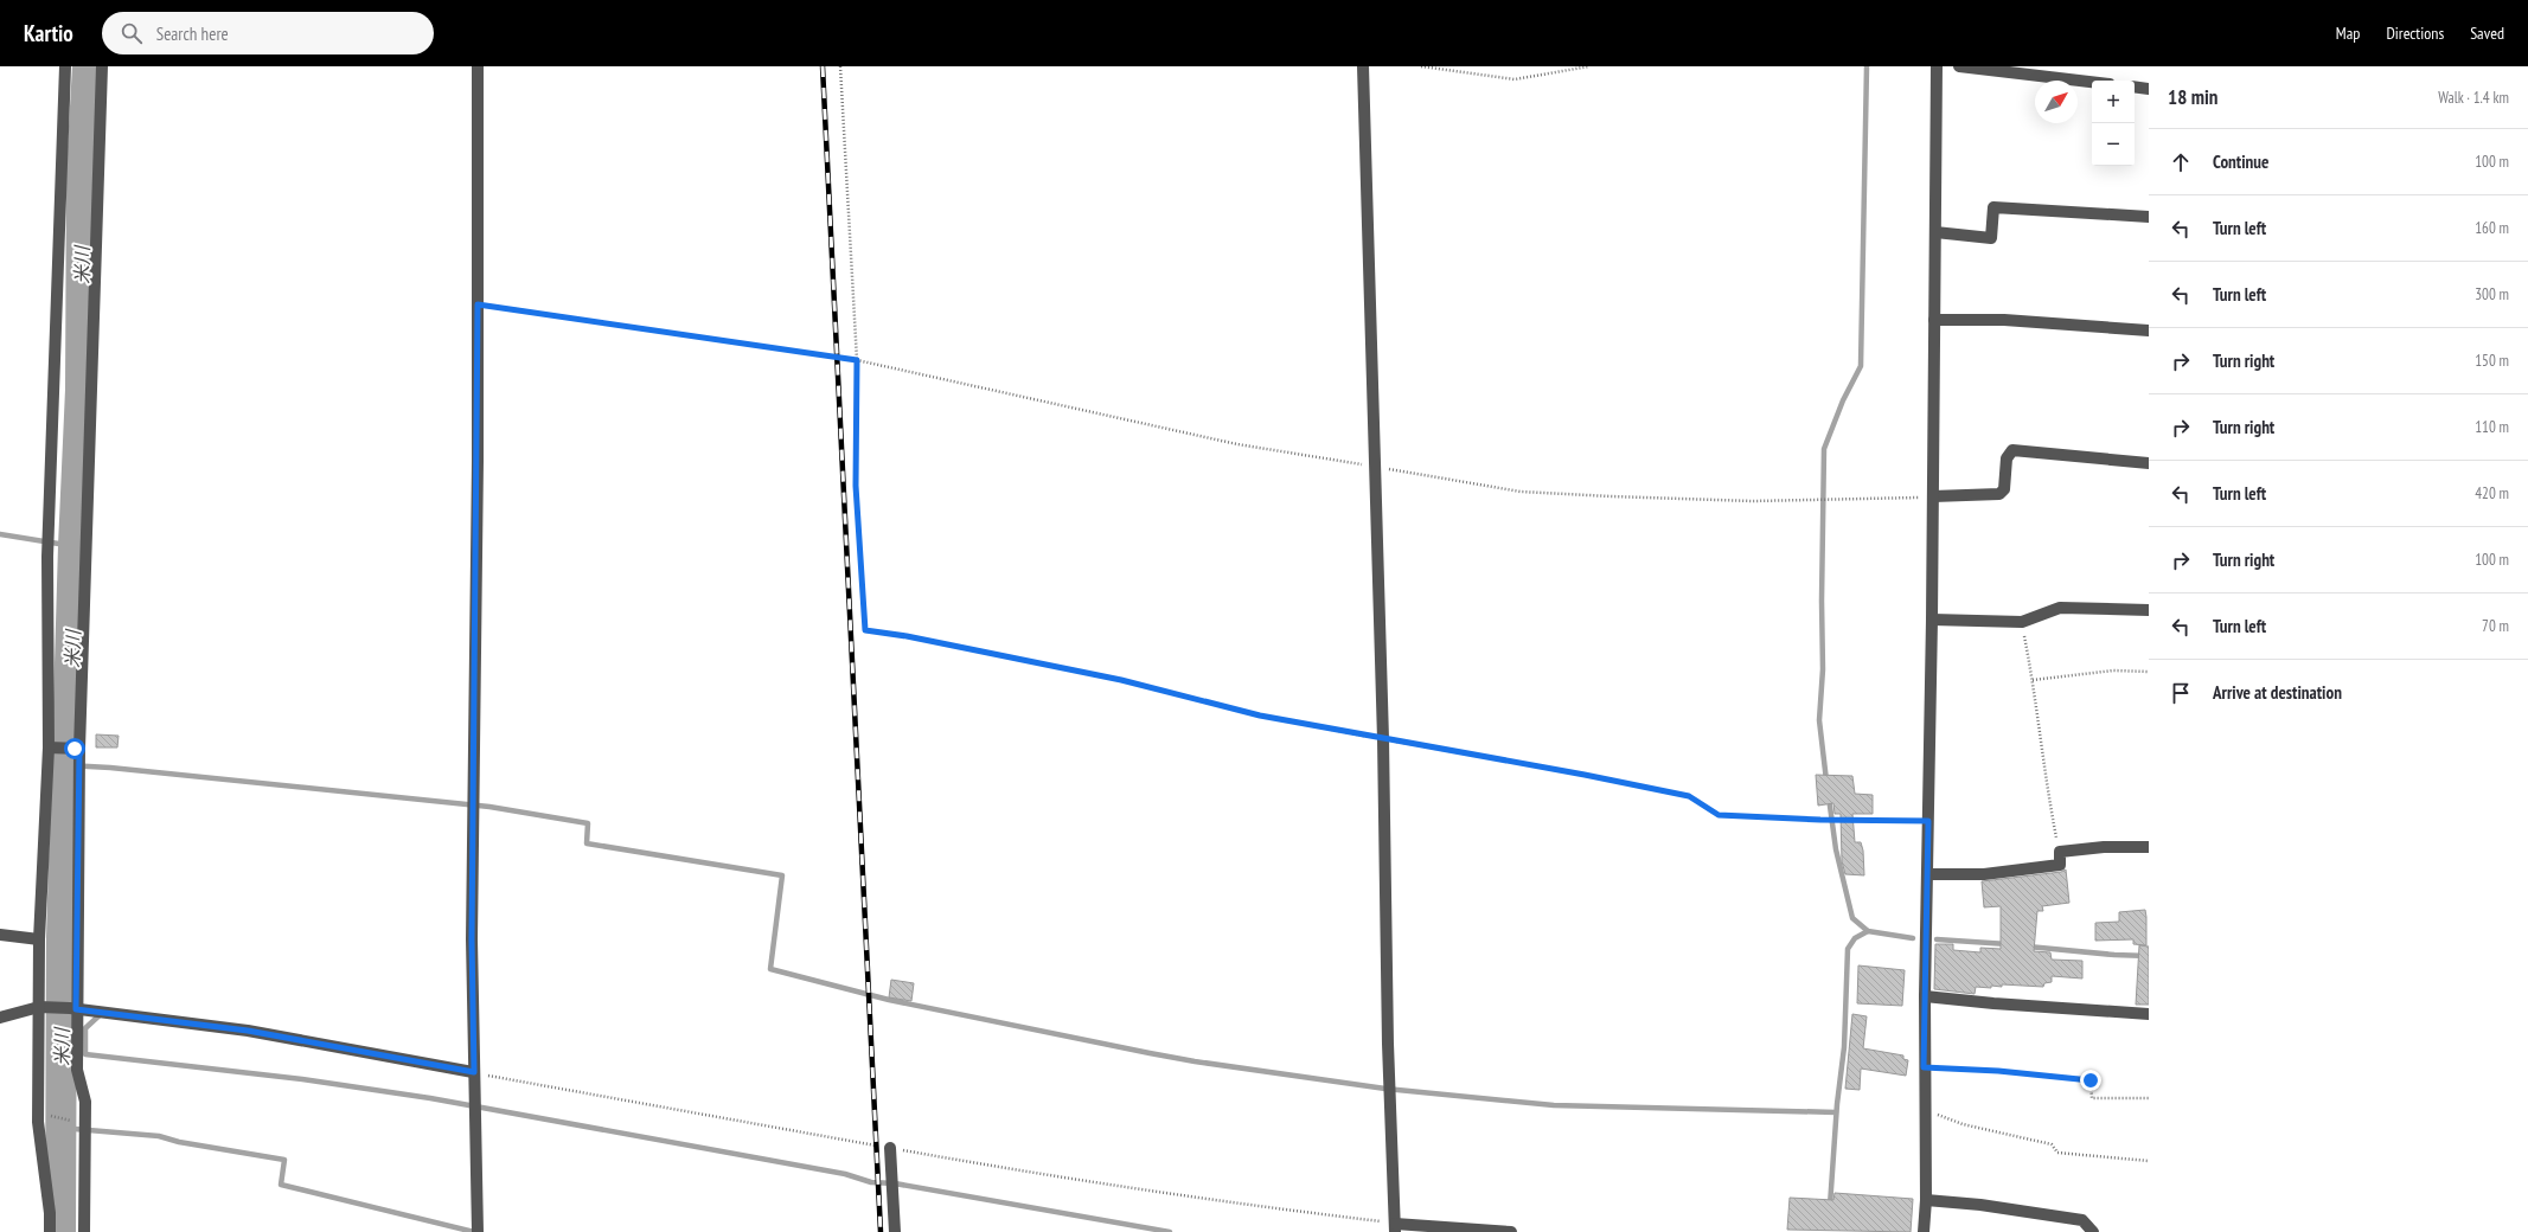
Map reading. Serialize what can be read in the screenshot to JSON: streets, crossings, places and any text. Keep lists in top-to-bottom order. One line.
{"water":["米川"],"north":"top right","page":{"header":"Kartio","search":"Search here","nav":["Map","Directions","Saved"],"heading":["18 min","Walk · 1.4 km"],"map_buttons":["+","−"],"list":[["Continue","100 m"],["Turn left","160 m"],["Turn left","300 m"],["Turn right","150 m"],["Turn right","110 m"],["Turn left","420 m"],["Turn right","100 m"],["Turn left","70 m"],"Arrive at destination"]}}
